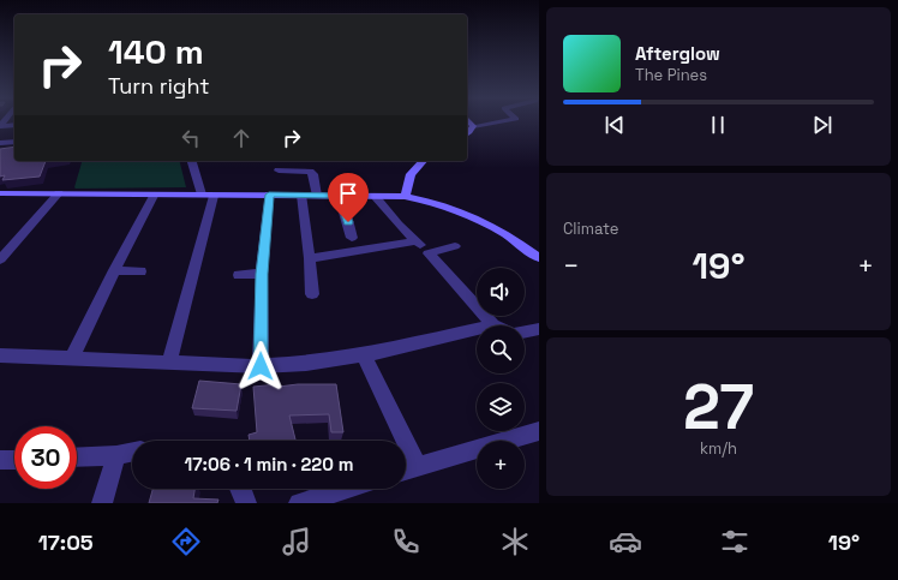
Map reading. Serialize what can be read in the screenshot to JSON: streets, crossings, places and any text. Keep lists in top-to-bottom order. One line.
{"page":{"turn":["140 m","Turn right"],"song":["Afterglow","The Pines"],"tile":["Climate",["27","km/h"]],"heat":["−","19°","+"],"map_buttons":"+","limit":"30","trip":"17:06 · 1 min · 220 m","tabs":["17:05","19°"]}}
